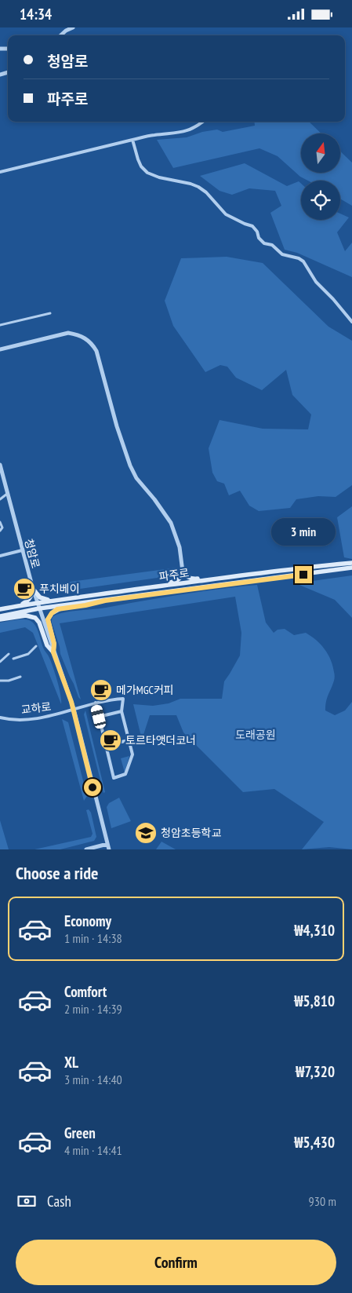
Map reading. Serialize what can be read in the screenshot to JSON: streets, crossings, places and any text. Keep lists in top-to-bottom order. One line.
{"streets":{"main road":["파주로"],"street":["청암로","교하로"]},"crossings":[["청암로","파주로"],["청암로","교하로"]],"parks":["도래공원"],"places":{"cafe":["푸치베이","메가MGC커피","토르타앳더코너"],"school or university":["청암초등학교"]},"north":"top","page":{"status":"14:34","banner":["청암로","파주로"],"bubble":"3 min","heading":"Choose a ride","list":[{"name":"Economy","note":"1 min · 14:38","value":"₩4,310"},{"name":"Comfort","note":"2 min · 14:39","value":"₩5,810"},{"name":"XL","note":"3 min · 14:40","value":"₩7,320"},{"name":"Green","note":"4 min · 14:41","value":"₩5,430"}],"pay":["Cash","930 m"],"buttons":"Confirm"}}
